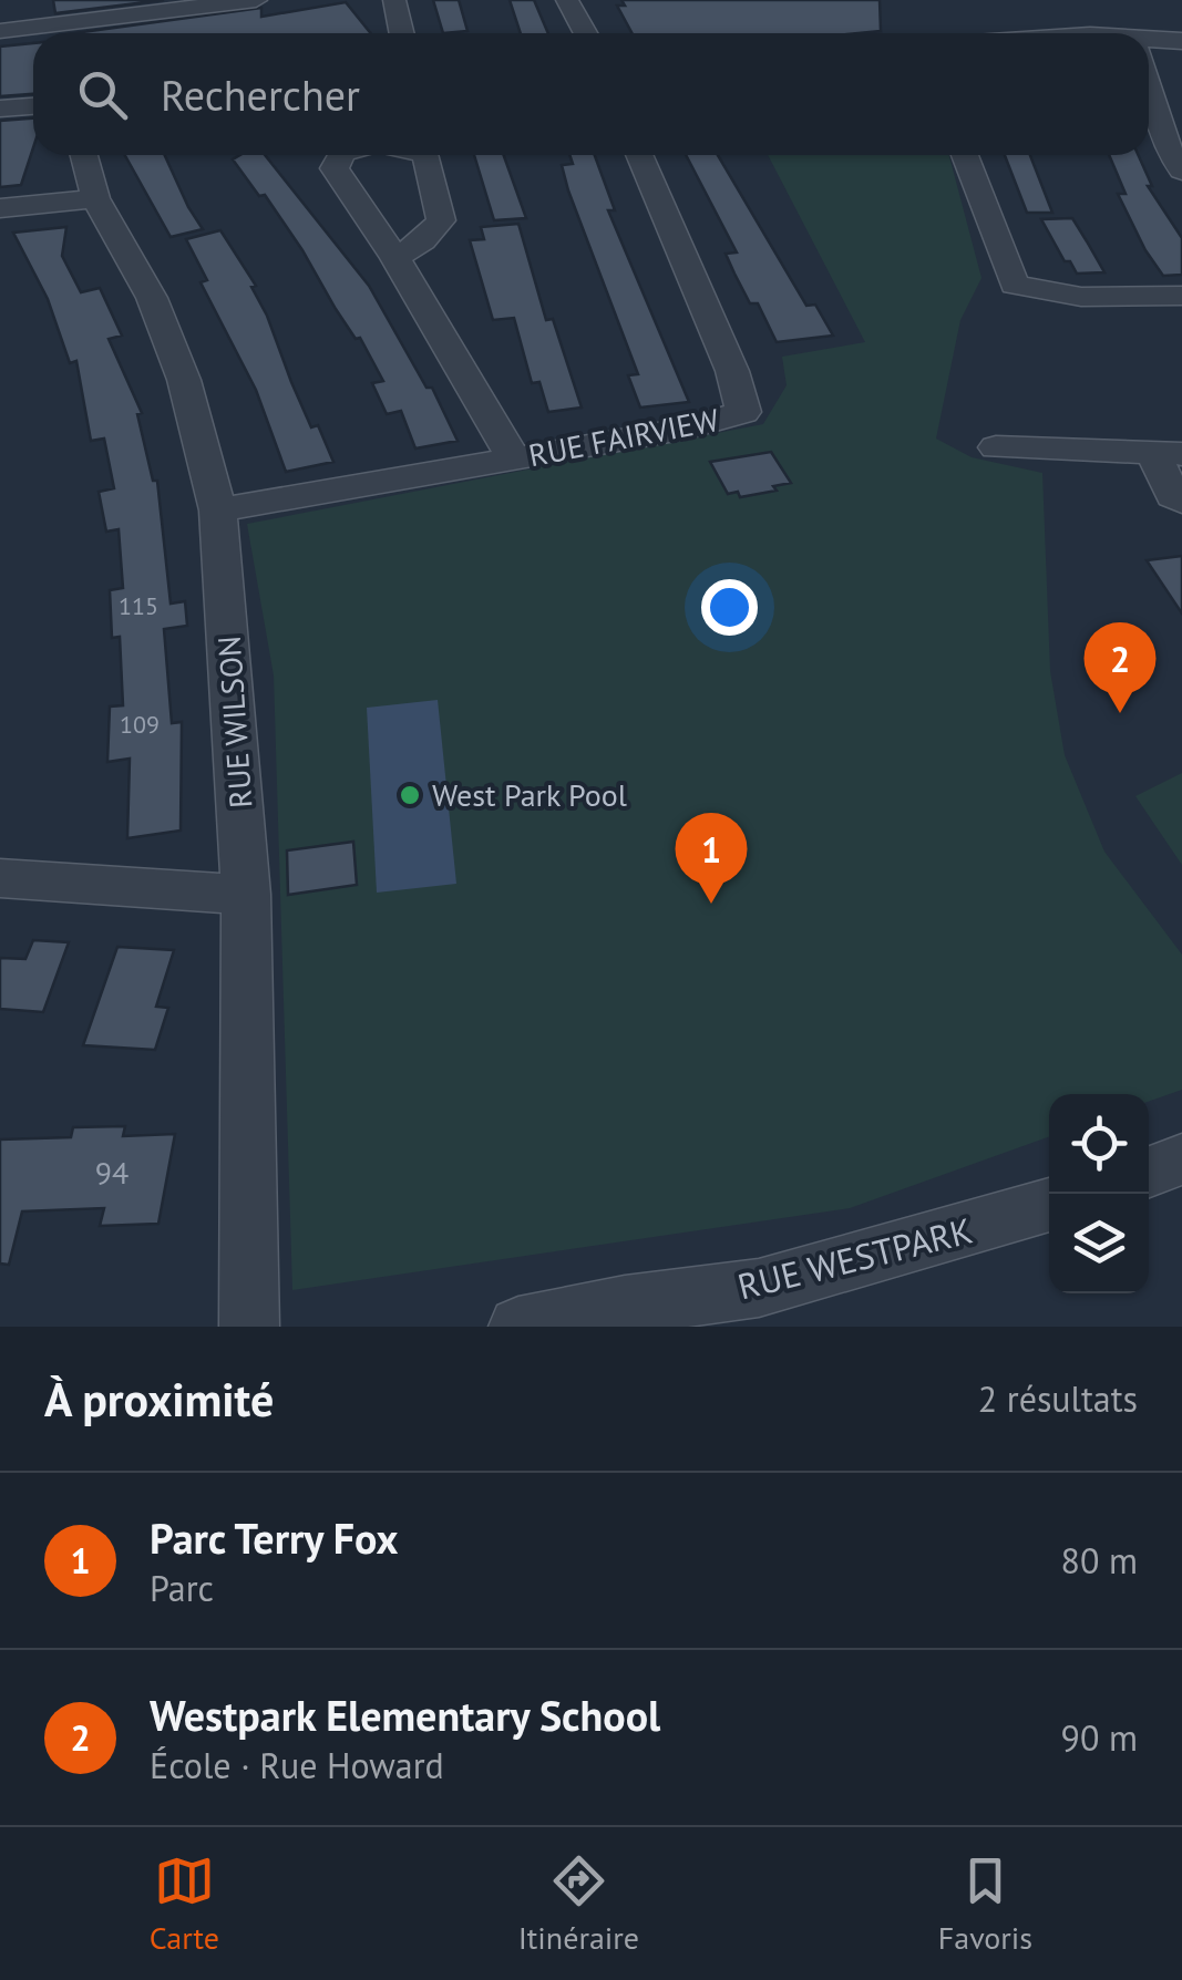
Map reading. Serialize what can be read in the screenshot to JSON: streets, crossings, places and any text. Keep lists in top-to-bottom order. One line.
{"streets":{"street":["RUE FAIRVIEW","RUE WILSON","RUE WESTPARK"]},"crossings":[["RUE FAIRVIEW","RUE WILSON"]],"places":["West Park Pool"],"house_numbers":["115","109","94"],"page":{"search":"Rechercher","pins":["2","1"],"heading":["À proximité","2 résultats"],"list":[{"mark":"1","name":"Parc Terry Fox","note":"Parc","value":"80 m"},{"mark":"2","name":"Westpark Elementary School","note":"École · Rue Howard","value":"90 m"}],"nav":["Carte","Itinéraire","Favoris"]}}
